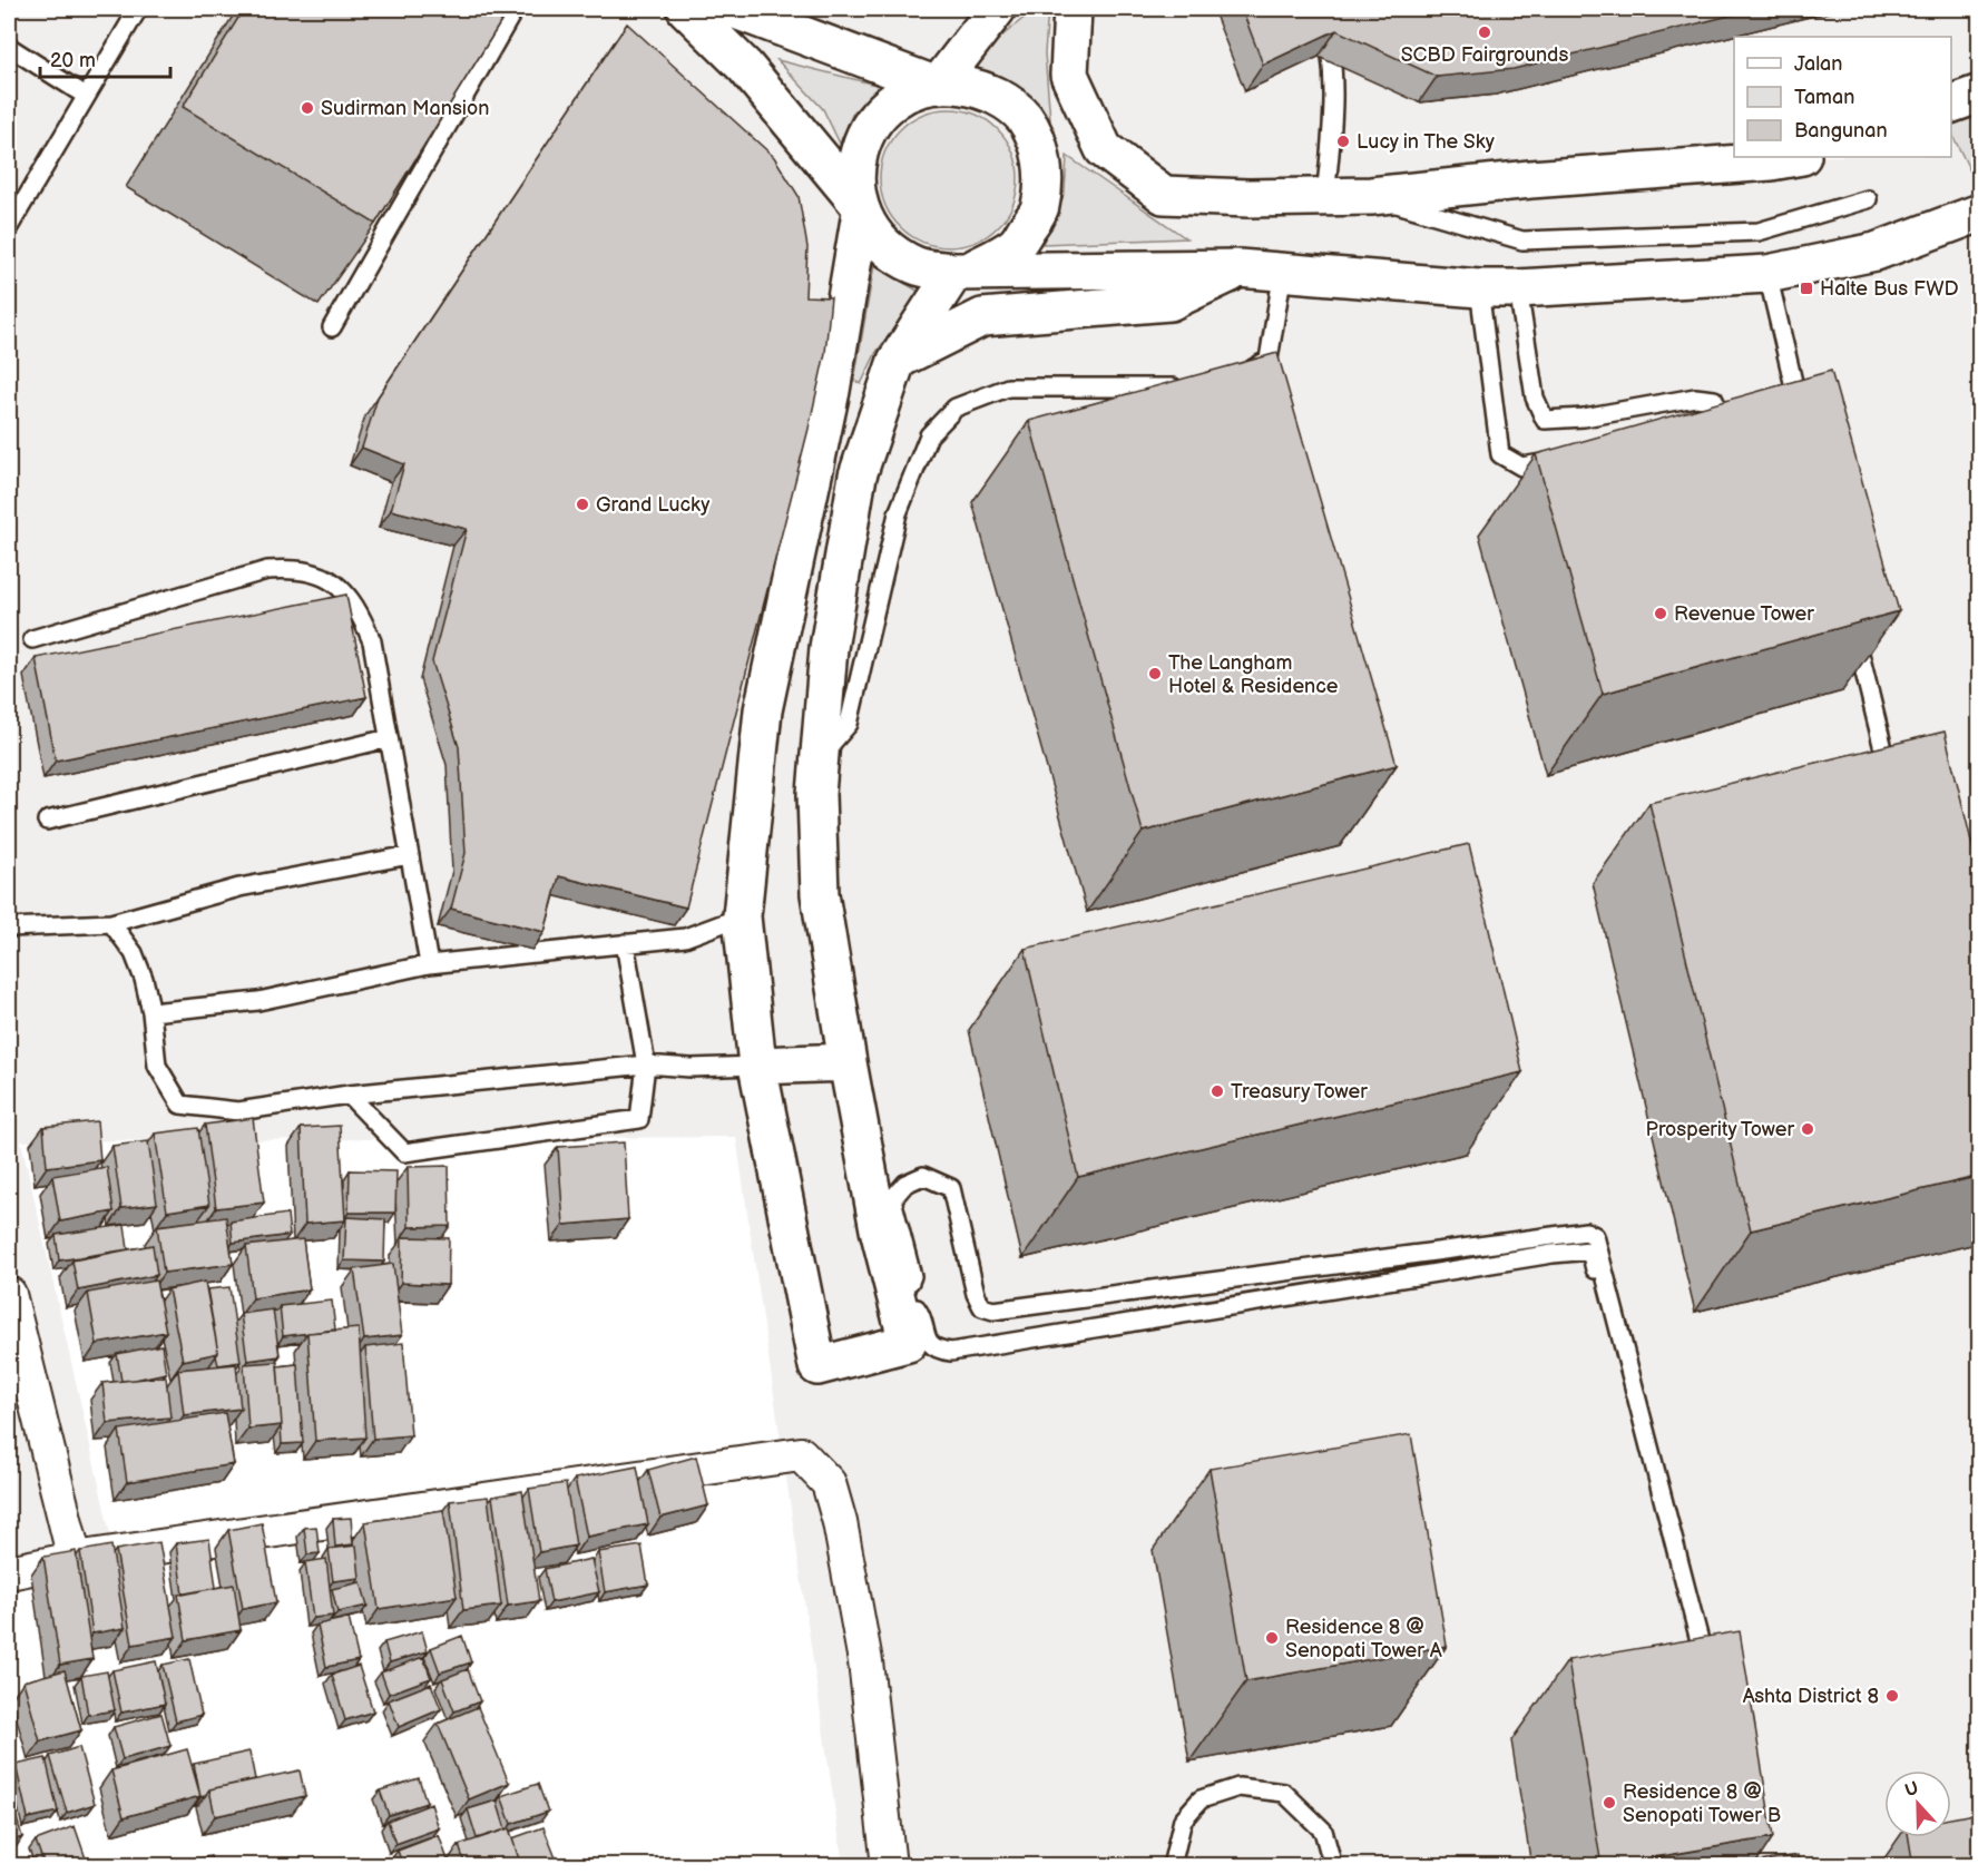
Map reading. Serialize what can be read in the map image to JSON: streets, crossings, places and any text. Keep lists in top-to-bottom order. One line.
{"places":{"other":["SCBD Fairgrounds","Sudirman Mansion","Lucy in The Sky","Grand Lucky","Revenue Tower","The Langham Hotel & Residence","Treasury Tower","Prosperity Tower","Residence 8 @ Senopati Tower A","Ashta District 8","Residence 8 @ Senopati Tower B"],"transit":["Halte Bus FWD"]},"legend":["Jalan","Taman","Bangunan"],"scale_bar":"20 m","north":"top"}
